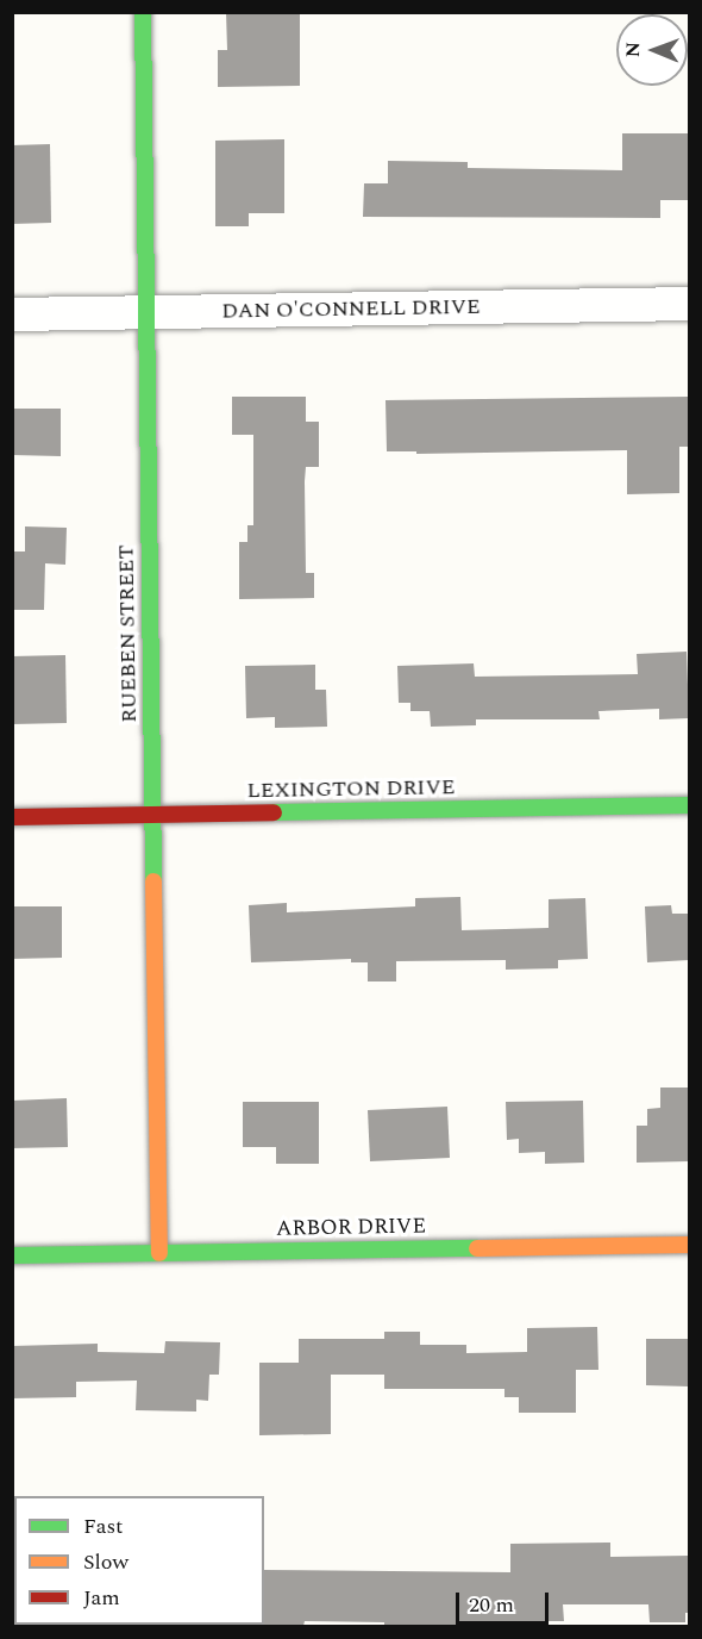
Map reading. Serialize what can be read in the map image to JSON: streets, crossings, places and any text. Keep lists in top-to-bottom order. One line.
{"streets":{"street":["DAN O'CONNELL DRIVE","RUEBEN STREET","LEXINGTON DRIVE","ARBOR DRIVE"]},"crossings":[["DAN O'CONNELL DRIVE","RUEBEN STREET"],["RUEBEN STREET","LEXINGTON DRIVE"],["RUEBEN STREET","ARBOR DRIVE"]],"legend":["Fast","Slow","Jam"],"scale_bar":"20 m","north":"left"}
